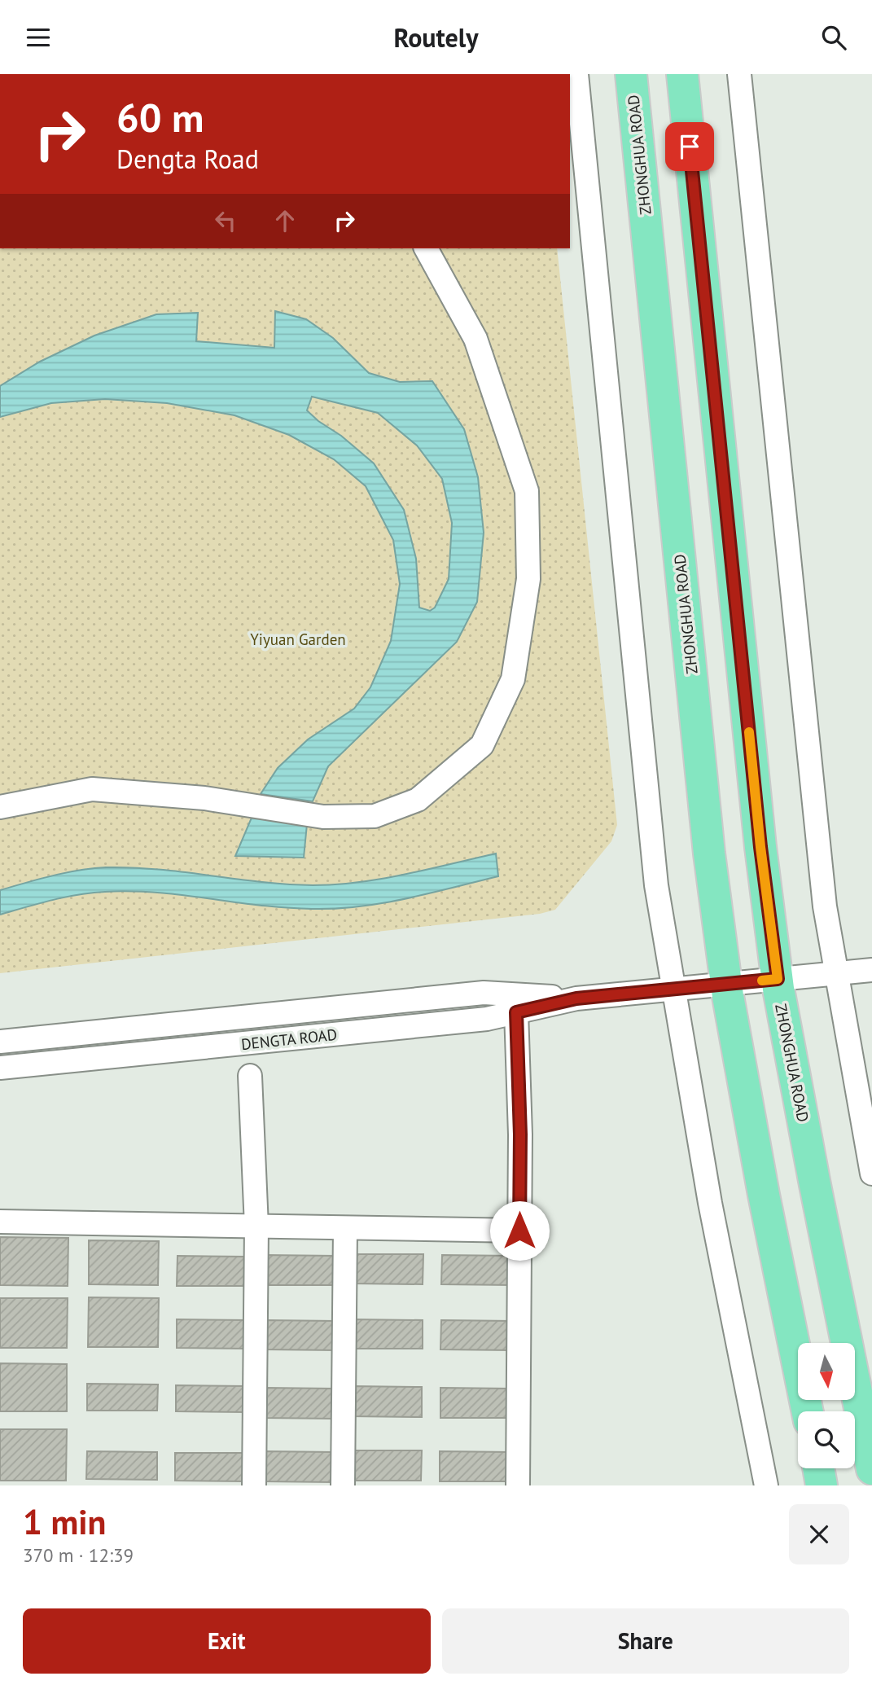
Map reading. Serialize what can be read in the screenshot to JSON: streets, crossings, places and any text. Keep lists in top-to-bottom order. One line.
{"streets":{"highway":["ZHONGHUA ROAD"],"street":["DENGTA ROAD"]},"crossings":[["ZHONGHUA ROAD","DENGTA ROAD"]],"parks":["Yiyuan Garden"],"north":"bottom","page":{"header":"Routely","turn":["60 m","Dengta Road"],"heading":["1 min","370 m · 12:39"],"buttons":["Exit","Share"]}}
